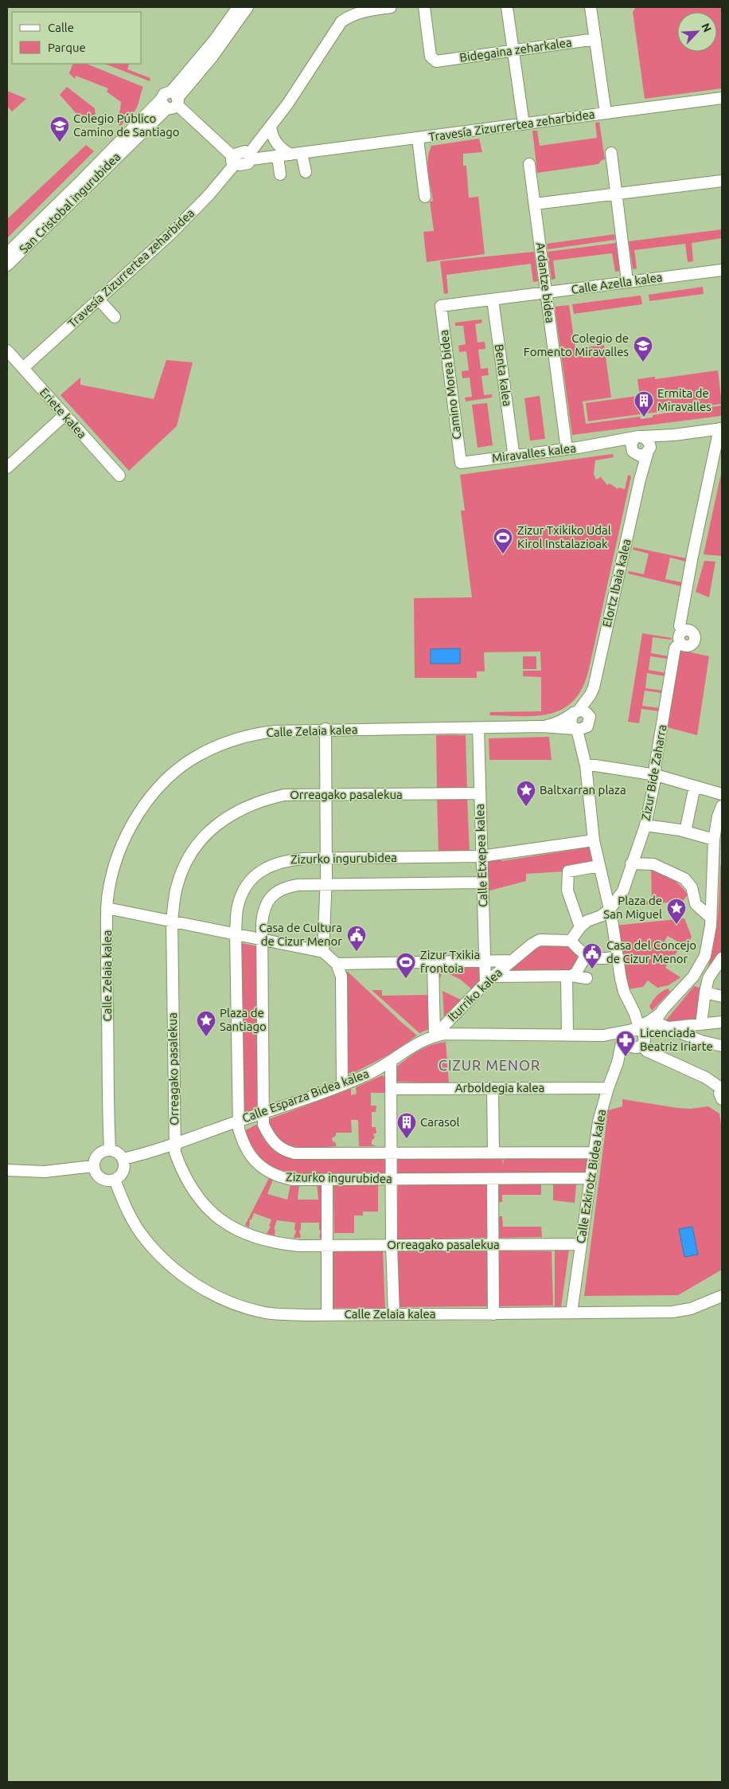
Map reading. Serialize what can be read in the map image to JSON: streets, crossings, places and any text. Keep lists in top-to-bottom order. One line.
{"streets":{"street":["Bidegaina zeharkalea","Travesía Zizurrertea zeharbidea","San Cristobal ingurubidea","Ardantze bidea","Calle Azella kalea","Benta kalea","Camino Morea bidea","Eriete kalea","Miravalles kalea","Elortz Ibaia kalea","Calle Zelaia kalea","Zizur Bide Zaharra","Orreagako pasalekua","Calle Etxepea kalea","Zizurko ingurubidea","Iturriko kalea","Arboldegia kalea","Calle Esparza Bidea kalea","Calle Ezkirotz Bidea kalea"]},"crossings":[["Travesía Zizurrertea zeharbidea","Eriete kalea"],["Ardantze bidea","Calle Azella kalea"],["Ardantze bidea","Miravalles kalea"],["Calle Azella kalea","Benta kalea"],["Calle Azella kalea","Camino Morea bidea"],["Camino Morea bidea","Miravalles kalea"],["Miravalles kalea","Elortz Ibaia kalea"],["Miravalles kalea","Zizur Bide Zaharra"],["Elortz Ibaia kalea","Calle Zelaia kalea"],["Elortz Ibaia kalea","Zizur Bide Zaharra"],["Elortz Ibaia kalea","Zizurko ingurubidea"],["Calle Zelaia kalea","Calle Etxepea kalea"],["Calle Zelaia kalea","Calle Esparza Bidea kalea"],["Calle Zelaia kalea","Calle Ezkirotz Bidea kalea"],["Orreagako pasalekua","Calle Etxepea kalea"],["Orreagako pasalekua","Calle Esparza Bidea kalea"],["Calle Etxepea kalea","Zizurko ingurubidea"],["Calle Etxepea kalea","Iturriko kalea"],["Zizurko ingurubidea","Calle Esparza Bidea kalea"],["Zizurko ingurubidea","Calle Ezkirotz Bidea kalea"],["Iturriko kalea","Calle Esparza Bidea kalea"],["Arboldegia kalea","Calle Ezkirotz Bidea kalea"],["Calle Esparza Bidea kalea","Calle Ezkirotz Bidea kalea"]],"districts":["CIZUR MENOR"],"places":{"school or university":["Colegio Público Camino de Santiago","Colegio de Fomento Miravalles"],"building":["Ermita de Miravalles","Carasol"],"sports":["Zizur Txikiko Udal Kirol Instalazioak","Zizur Txikia frontoia"],"place":["Baltxarran plaza","Plaza de San Miguel","Plaza de Santiago"],"public building":["Casa de Cultura de Cizur Menor","Casa del Concejo de Cizur Menor"],"pharmacy":["Licenciada Beatriz Iriarte"]},"legend":["Calle","Parque"],"north":"top right"}
